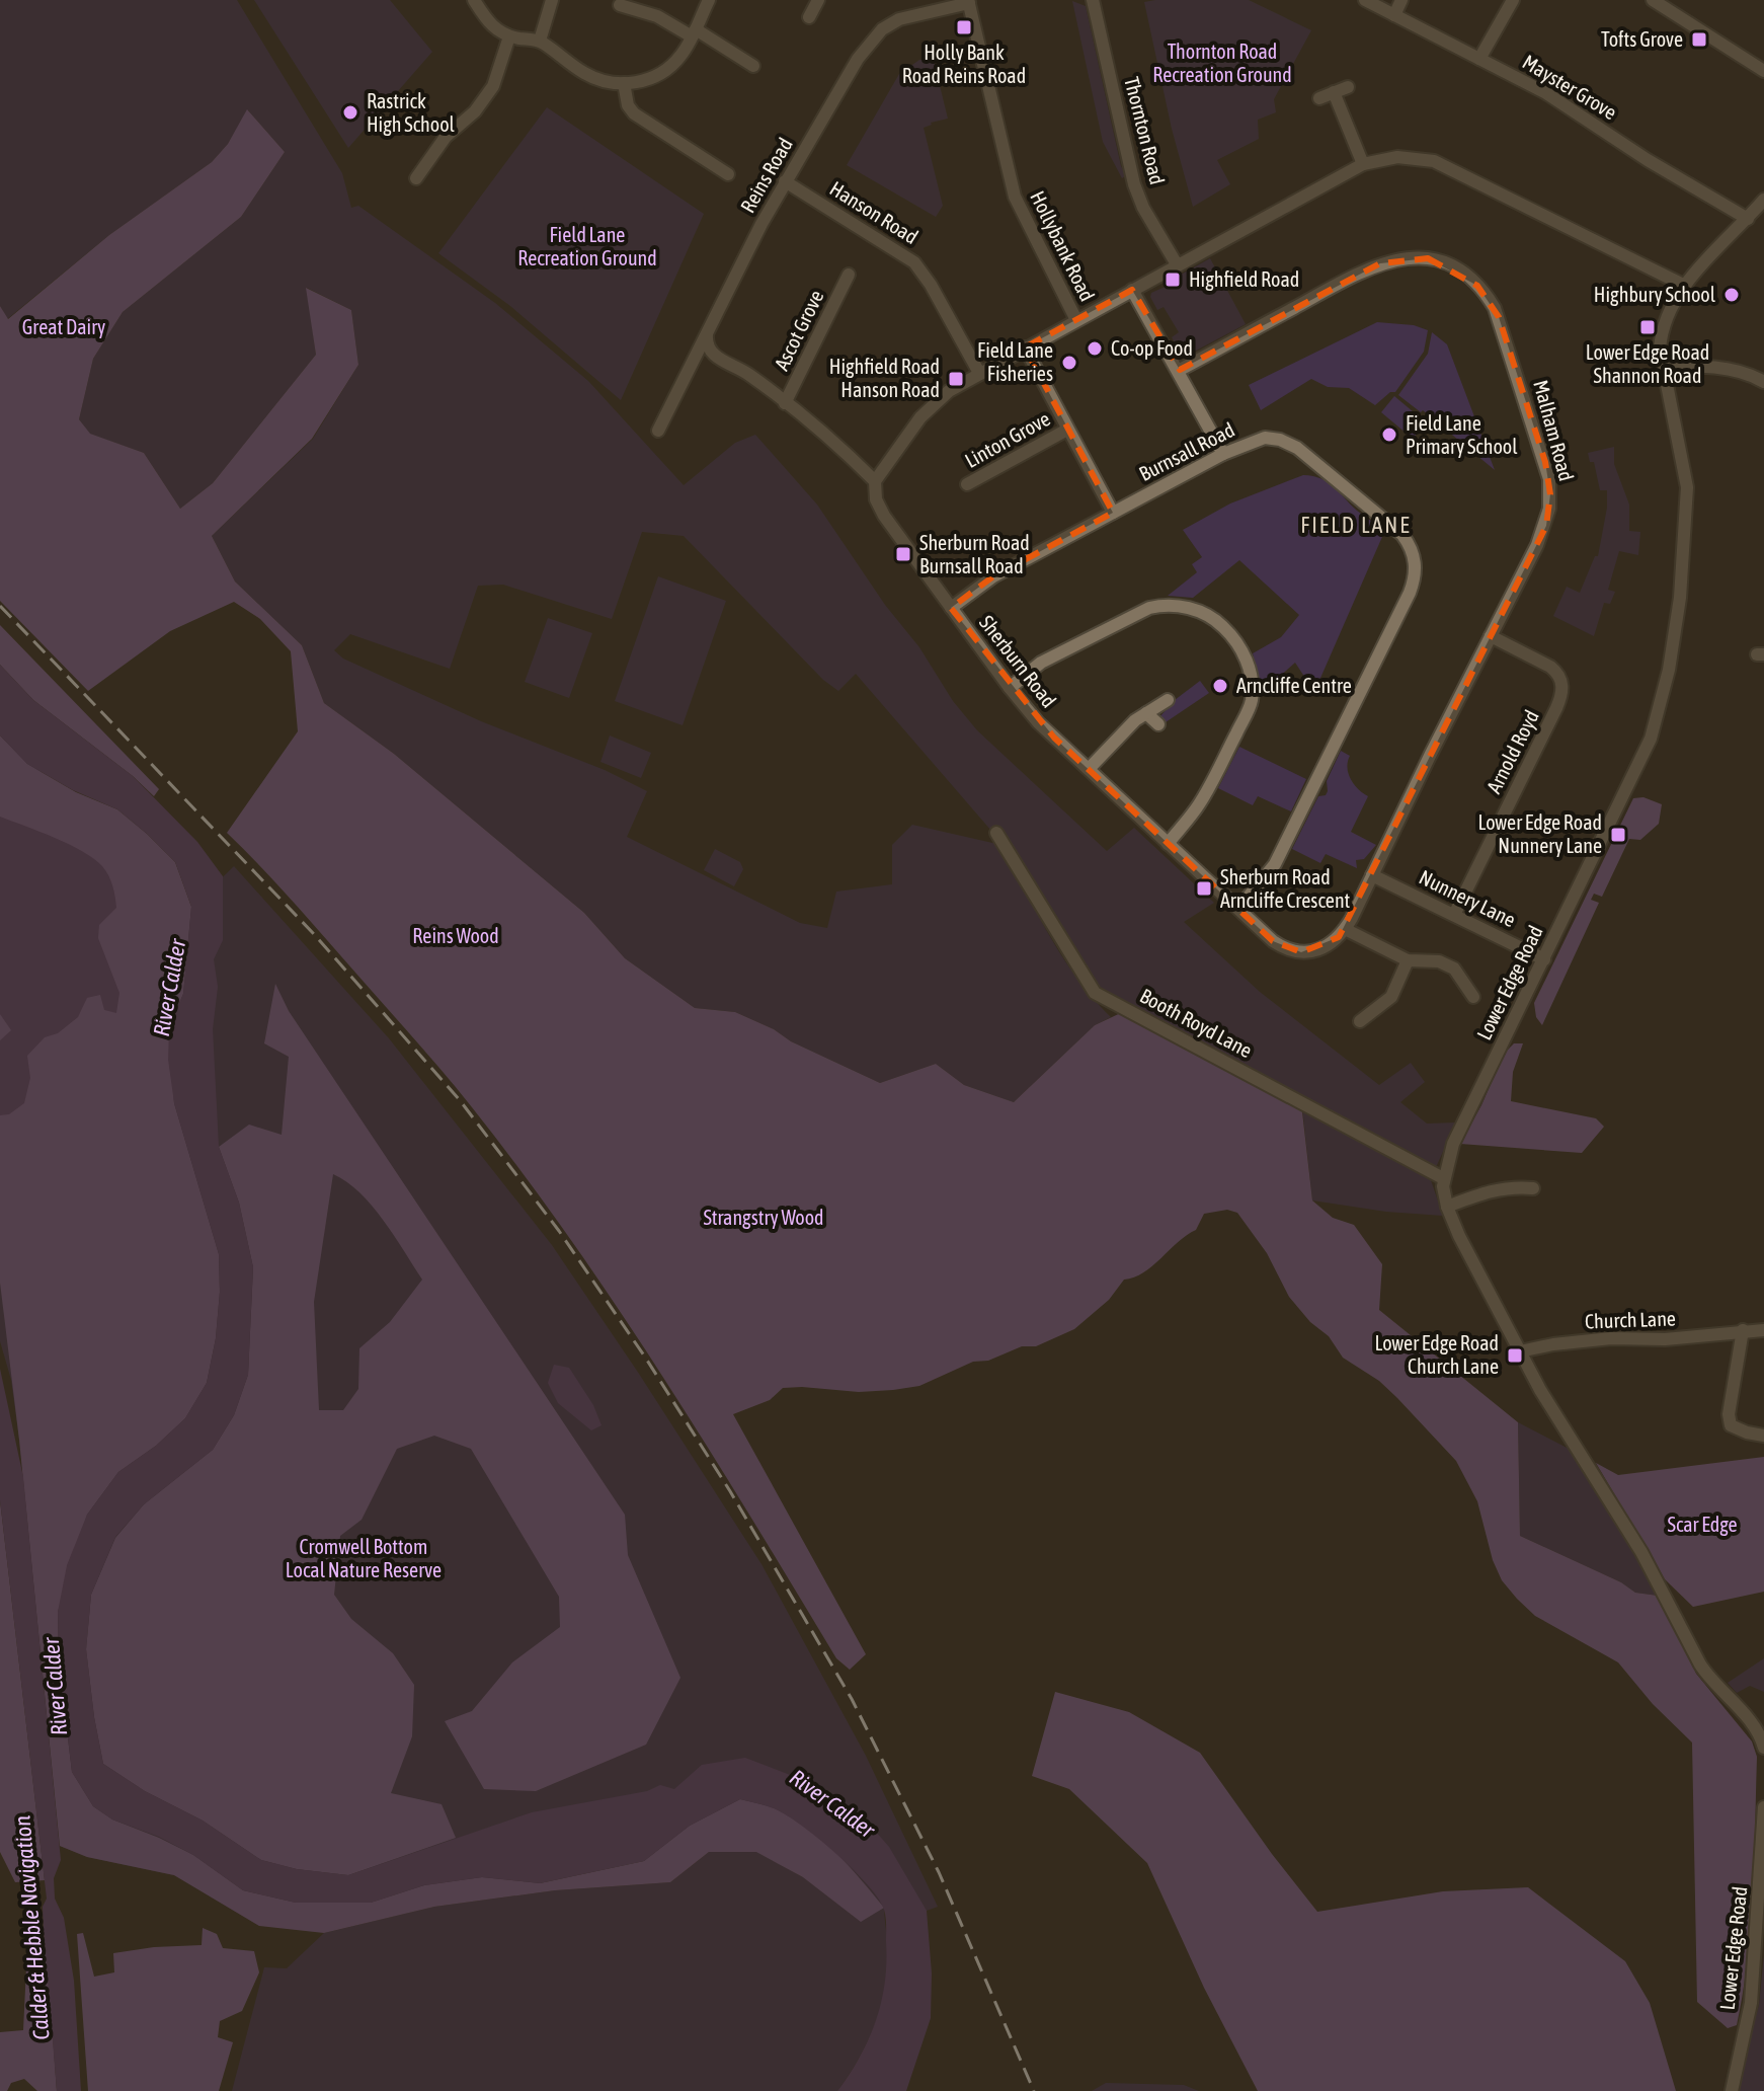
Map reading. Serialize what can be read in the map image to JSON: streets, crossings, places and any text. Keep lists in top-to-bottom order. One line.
{"streets":{"street":["Mayster Grove","Thornton Road","Reins Road","Hanson Road","Hollybank Road","Ascot Grove","Malham Road","Linton Grove","Burnsall Road","Sherburn Road","Arnold Royd","Nunnery Lane","Lower Edge Road","Booth Royd Lane","Church Lane"]},"crossings":[["Mayster Grove","Lower Edge Road"],["Reins Road","Hanson Road"],["Reins Road","Hollybank Road"],["Reins Road","Sherburn Road"],["Ascot Grove","Sherburn Road"],["Malham Road","Sherburn Road"],["Malham Road","Arnold Royd"],["Malham Road","Nunnery Lane"],["Burnsall Road","Sherburn Road"],["Arnold Royd","Nunnery Lane"],["Nunnery Lane","Lower Edge Road"],["Lower Edge Road","Booth Royd Lane"],["Lower Edge Road","Church Lane"]],"districts":["FIELD LANE"],"water":["River Calder","Calder & Hebble Navigation"],"parks":["Thornton Road Recreation Ground","Field Lane Recreation Ground","Great Dairy","Reins Wood","Strangstry Wood","Scar Edge","Cromwell Bottom Local Nature Reserve"],"places":{"transit":["Holly Bank Road Reins Road","Tofts Grove","Highfield Road","Lower Edge Road Shannon Road","Highfield Road Hanson Road","Sherburn Road Burnsall Road","Lower Edge Road Nunnery Lane","Sherburn Road Arncliffe Crescent","Lower Edge Road Church Lane"],"other":["Rastrick High School","Highbury School","Co-op Food","Field Lane Fisheries","Field Lane Primary School","Arncliffe Centre"]}}
